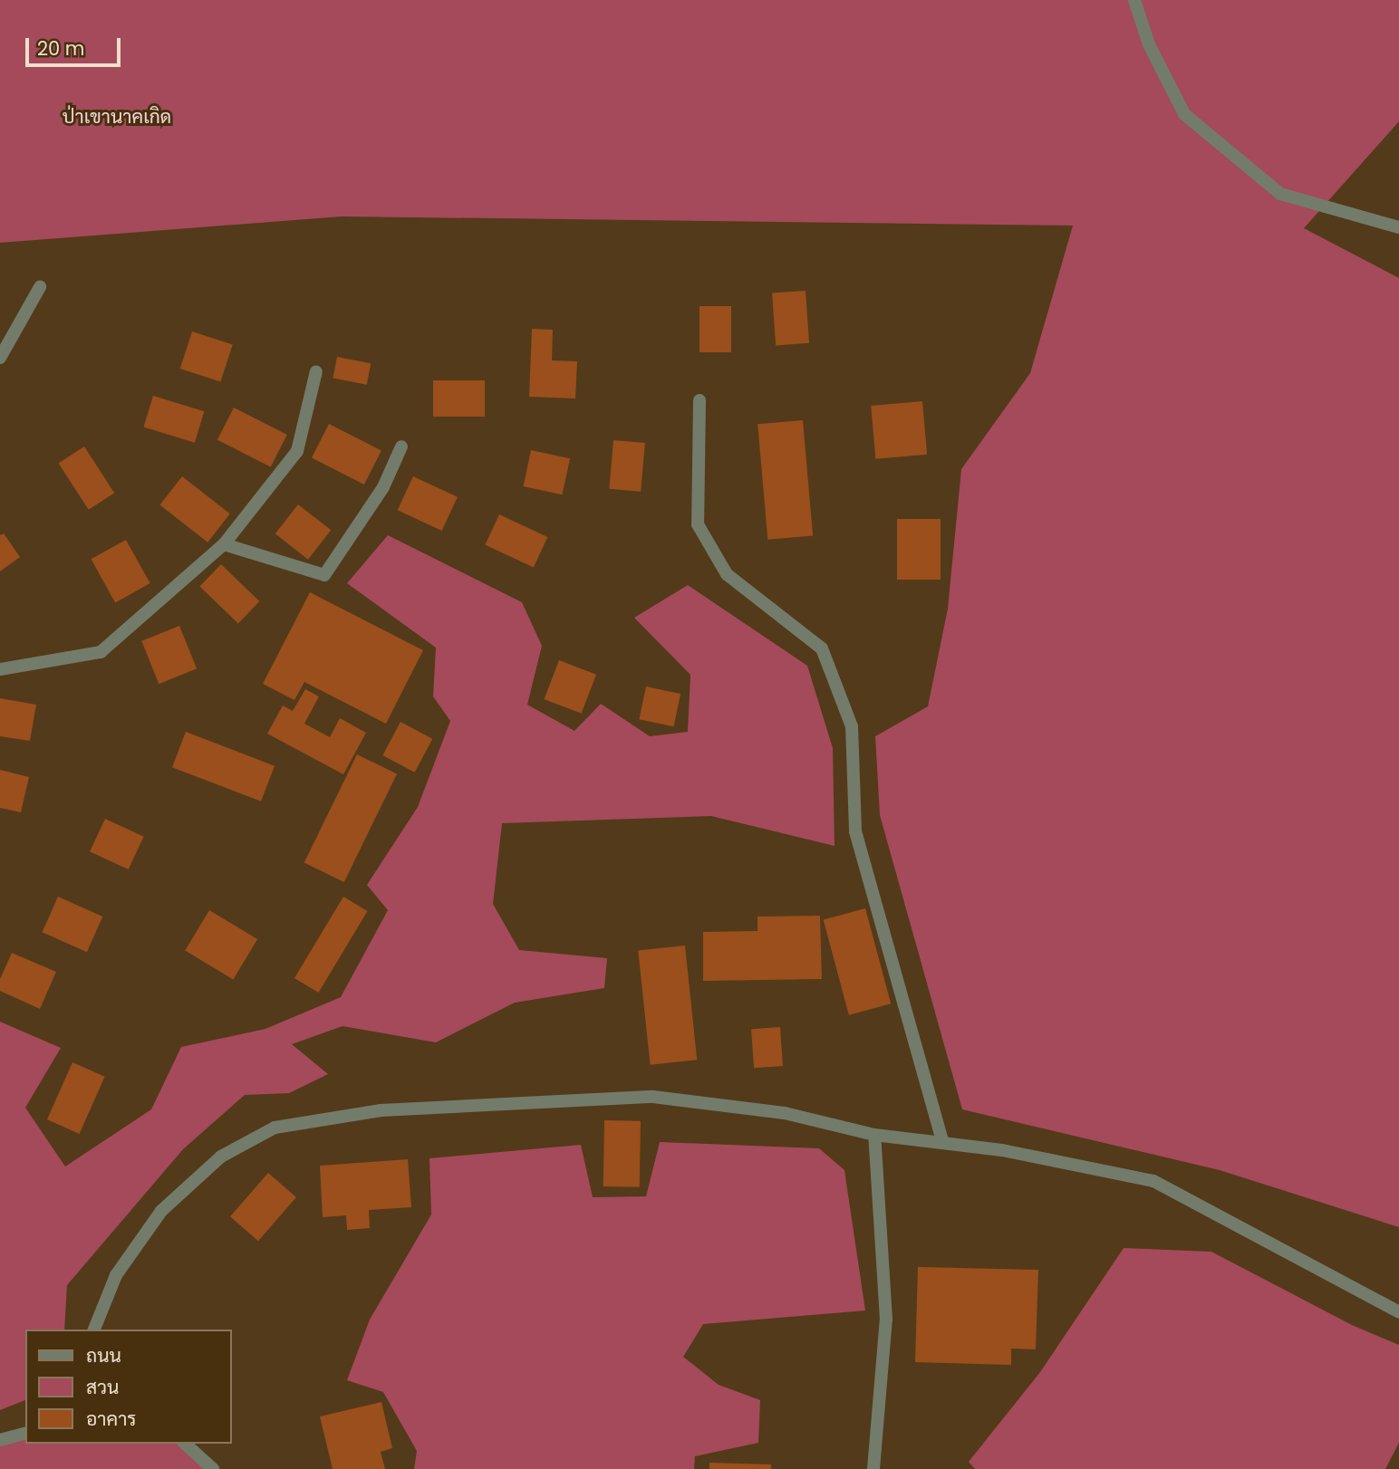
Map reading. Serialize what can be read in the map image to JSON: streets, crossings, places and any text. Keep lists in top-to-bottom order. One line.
{"parks":["ป่าเขานาคเกิด"],"legend":["ถนน","สวน","อาคาร"],"scale_bar":"20 m"}
